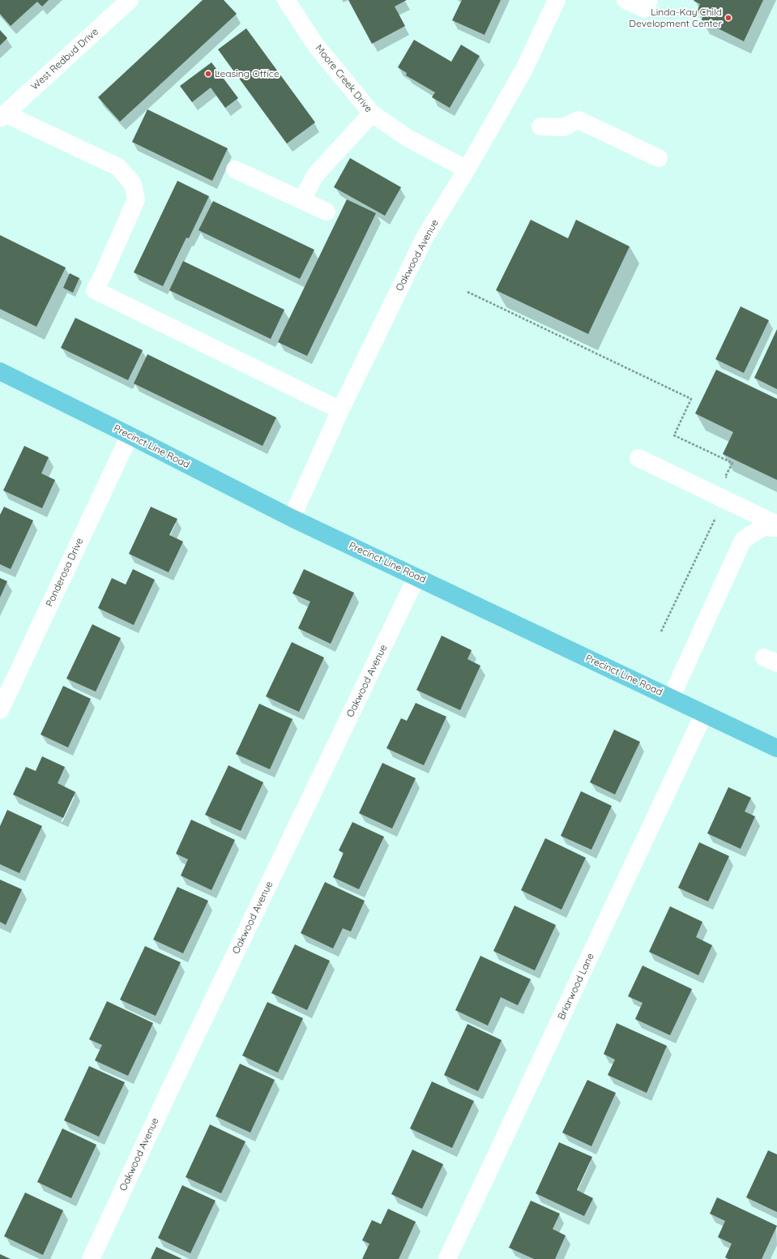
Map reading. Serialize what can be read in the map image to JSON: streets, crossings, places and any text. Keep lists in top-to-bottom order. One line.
{"streets":{"main road":["Precinct Line Road"],"street":["West Redbud Drive","Moore Creek Drive","Oakwood Avenue","Ponderosa Drive","Briarwood Lane"]},"crossings":[["Moore Creek Drive","Oakwood Avenue"],["Oakwood Avenue","Precinct Line Road"],["Precinct Line Road","Ponderosa Drive"],["Precinct Line Road","Briarwood Lane"]],"places":["Linda-Kay Child Development Center","Leasing Office"]}
